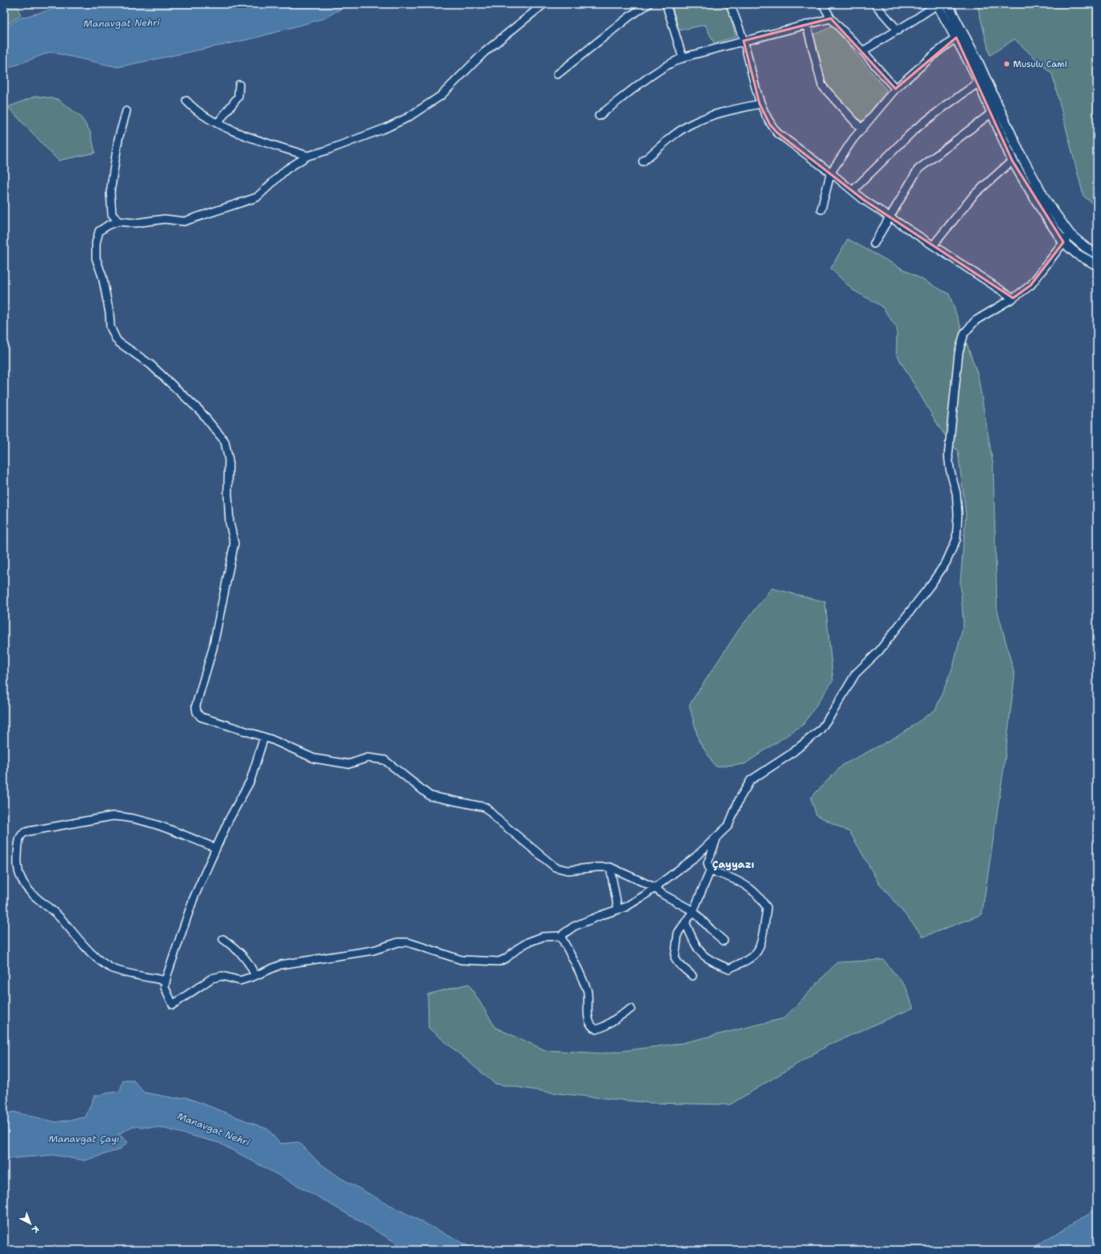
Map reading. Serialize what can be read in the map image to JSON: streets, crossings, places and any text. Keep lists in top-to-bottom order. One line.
{"districts":["Çayyazı"],"water":["Manavgat Nehri","Manavgat Çayı"],"places":["Musulu Cami"],"north":"bottom right"}
